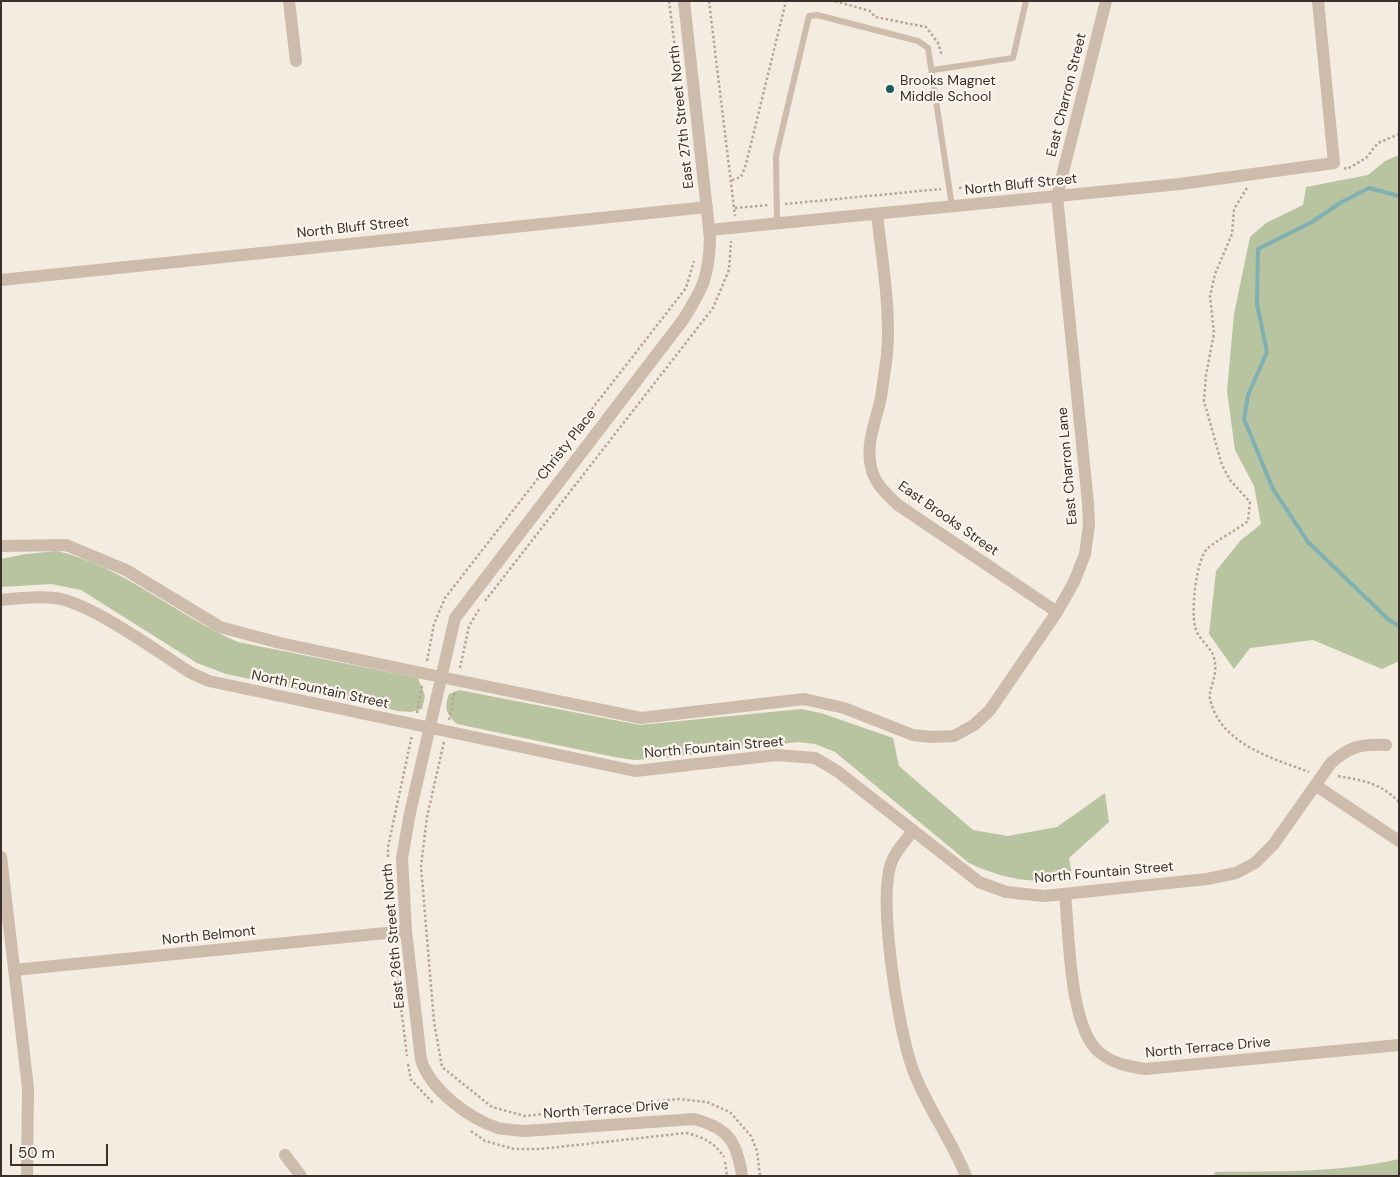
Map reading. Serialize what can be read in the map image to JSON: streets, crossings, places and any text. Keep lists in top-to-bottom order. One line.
{"streets":{"street":["East Charron Street","East 27th Street North","North Bluff Street","Christy Place","East Charron Lane","East Brooks Street","North Fountain Street","North Belmont","East 26th Street North","North Terrace Drive"]},"crossings":[["East Charron Street","North Bluff Street"],["East Charron Street","East Charron Lane"],["East 27th Street North","North Bluff Street"],["East 27th Street North","Christy Place"],["North Bluff Street","Christy Place"],["North Bluff Street","East Charron Lane"],["North Bluff Street","East Brooks Street"],["Christy Place","East 26th Street North"],["East Charron Lane","East Brooks Street"],["North Fountain Street","East 26th Street North"],["North Fountain Street","North Terrace Drive"],["North Belmont","East 26th Street North"],["East 26th Street North","North Terrace Drive"]],"places":["Brooks Magnet Middle School"],"scale_bar":"50 m"}
